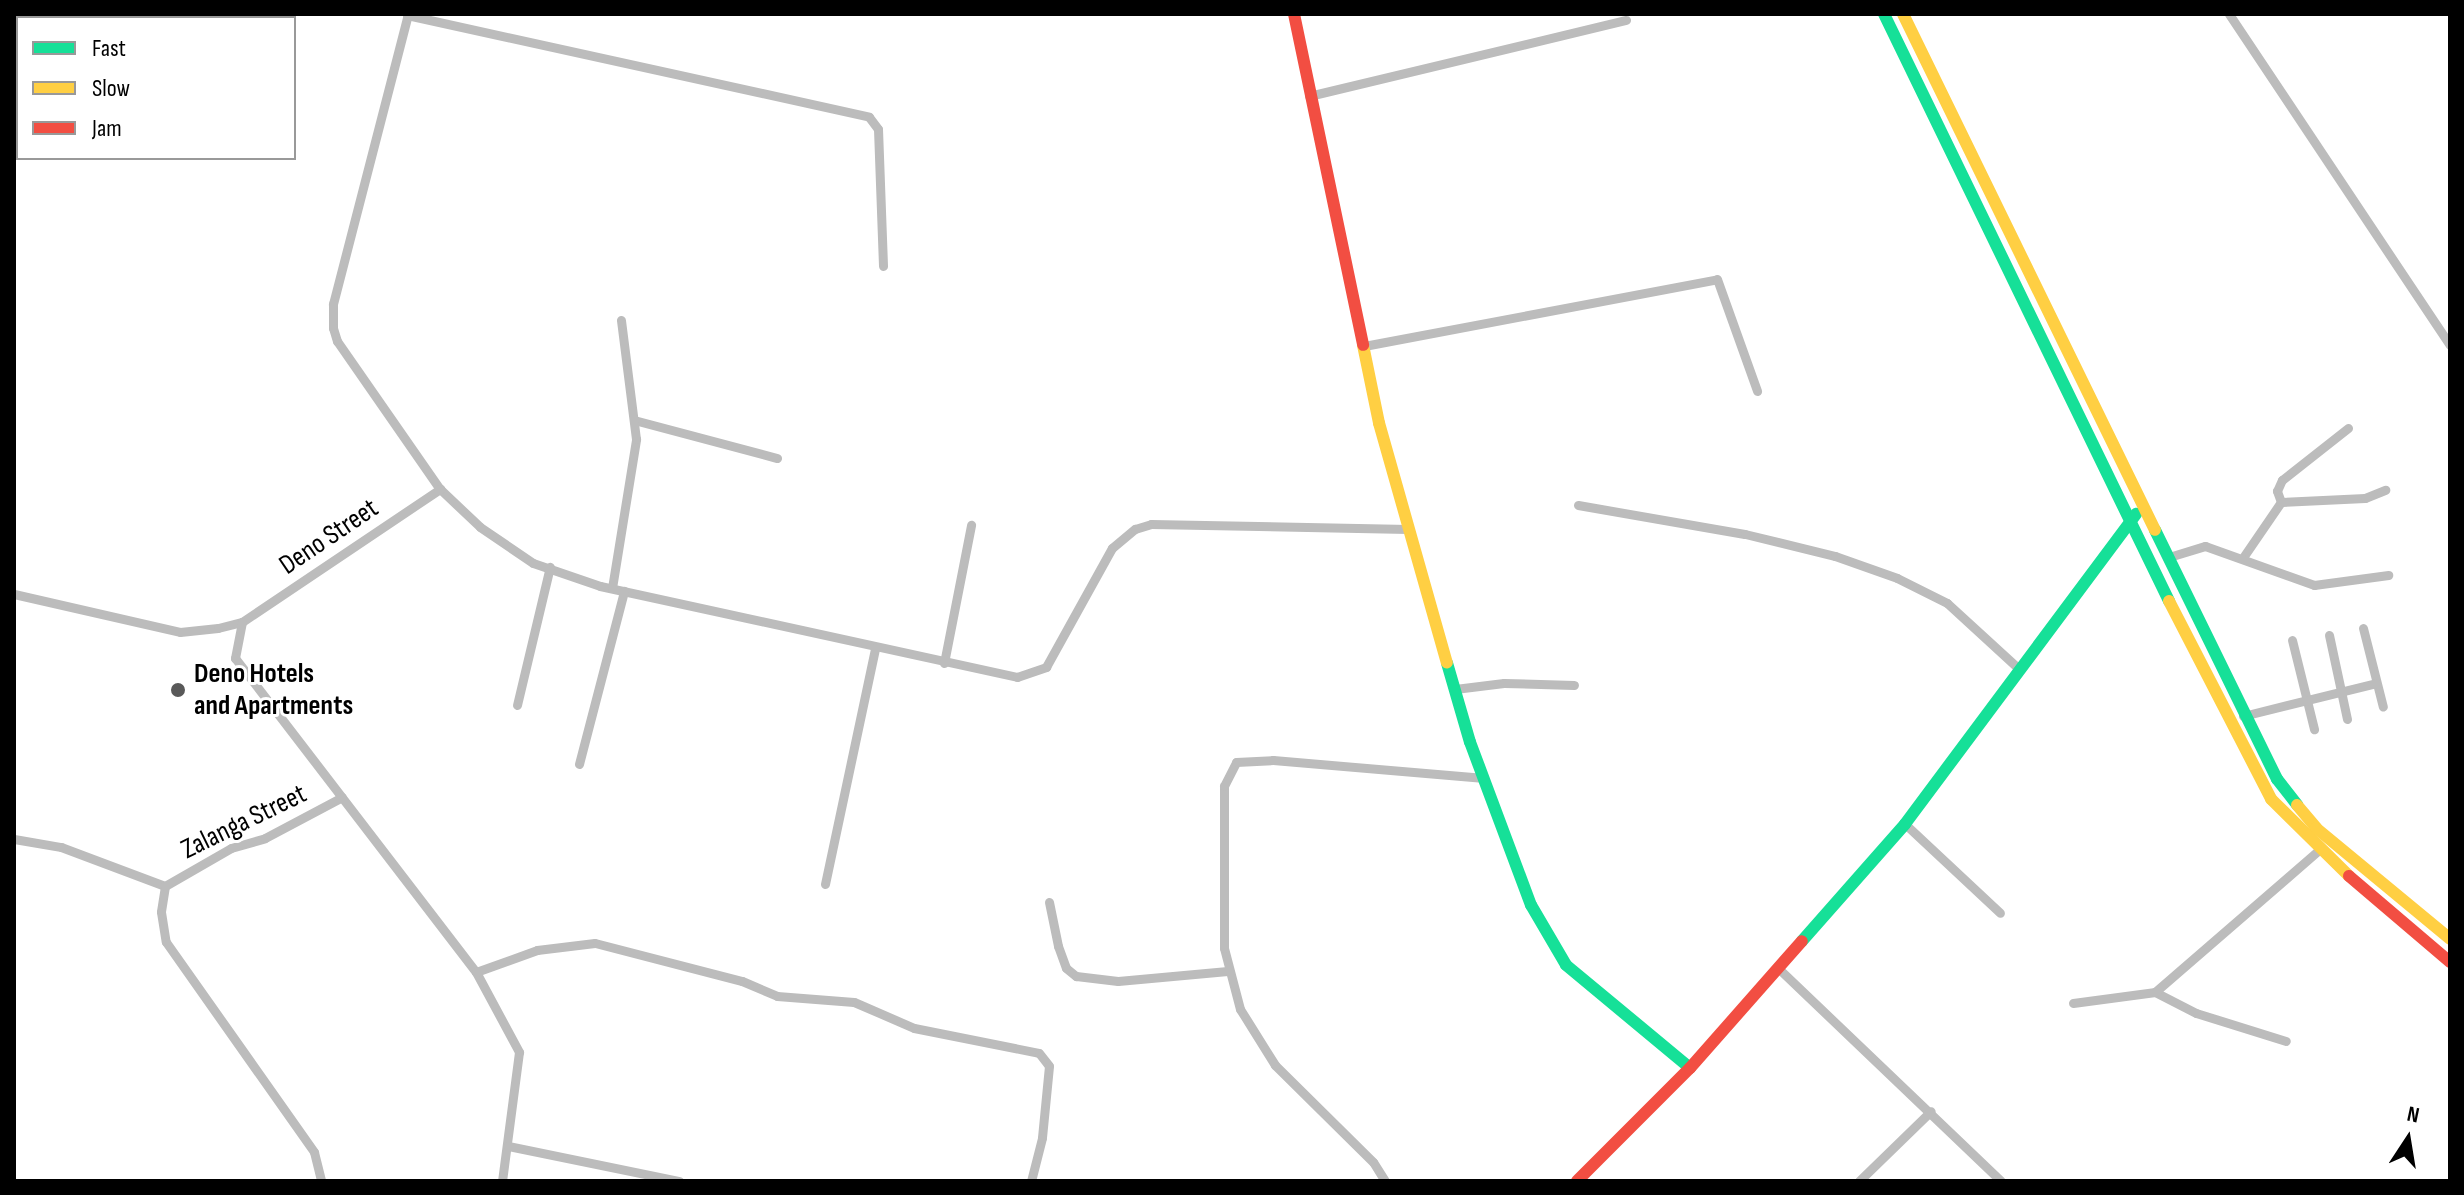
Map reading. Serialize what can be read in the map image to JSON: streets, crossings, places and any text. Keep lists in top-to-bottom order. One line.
{"streets":{"street":["Deno Street","Zalanga Street"]},"places":["Deno Hotels and Apartments"],"legend":["Fast","Slow","Jam"],"north":"top"}
